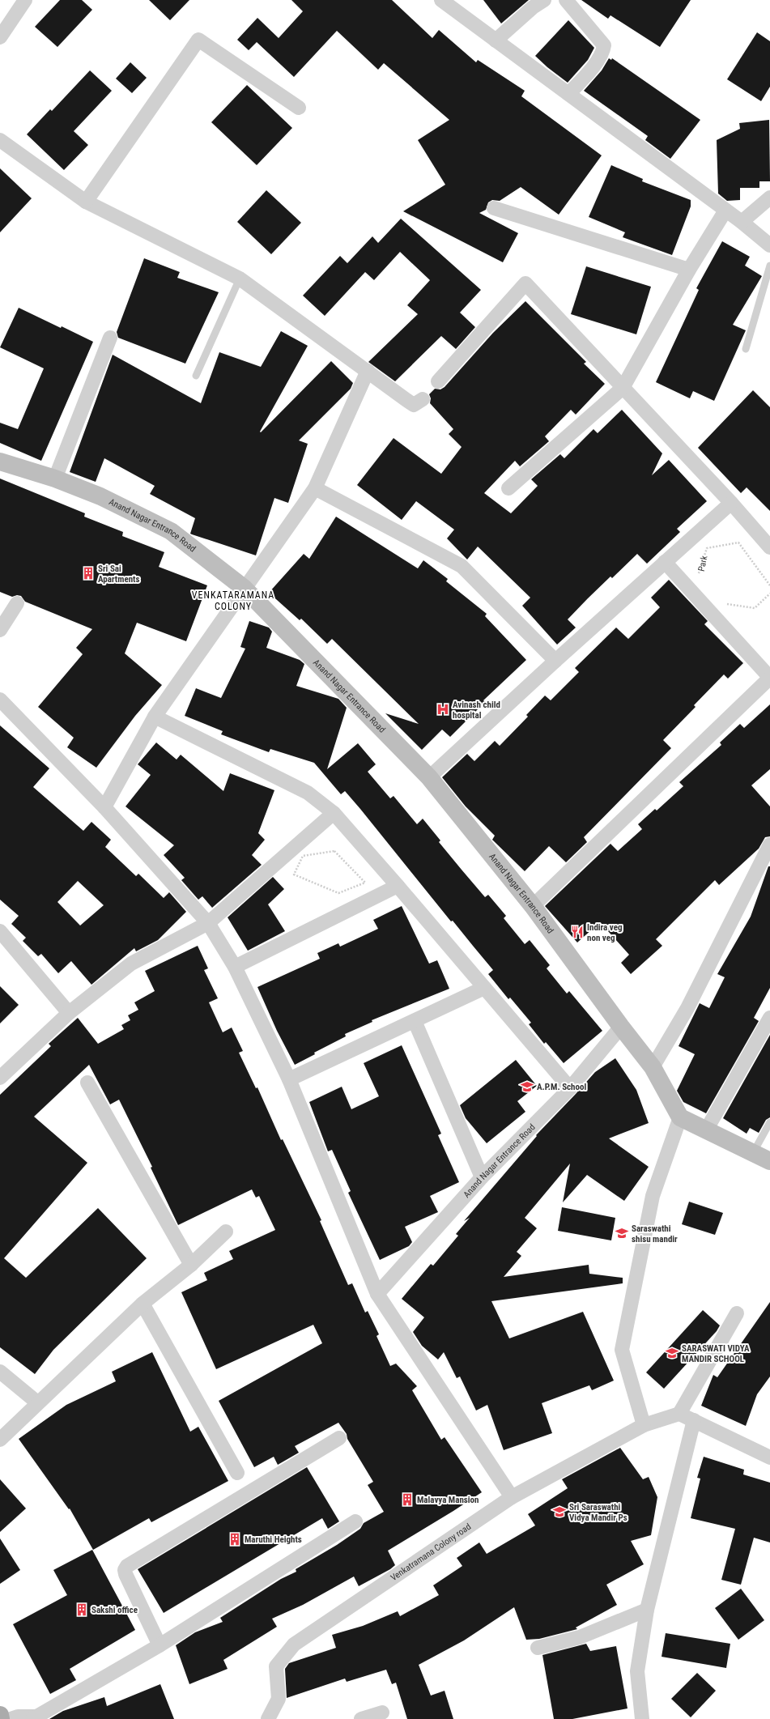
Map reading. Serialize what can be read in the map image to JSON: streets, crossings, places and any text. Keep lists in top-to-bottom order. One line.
{"streets":{"street":["Anand Nagar Entrance Road","Venkatramana Colony road"],"path":["Park"]},"districts":["VENKATARAMANA COLONY"],"places":{"building":["Sri Sai Apartments","Malavya Mansion","Maruthi Heights","Sakshi office"],"hospital":["Avinash child hospital"],"restaurant":["Indira veg non veg"],"school or university":["A.P.M. School","Saraswathi shisu mandir","SARASWATI VIDYA MANDIR SCHOOL","Sri Saraswathi Vidya Mandir Ps"]}}
